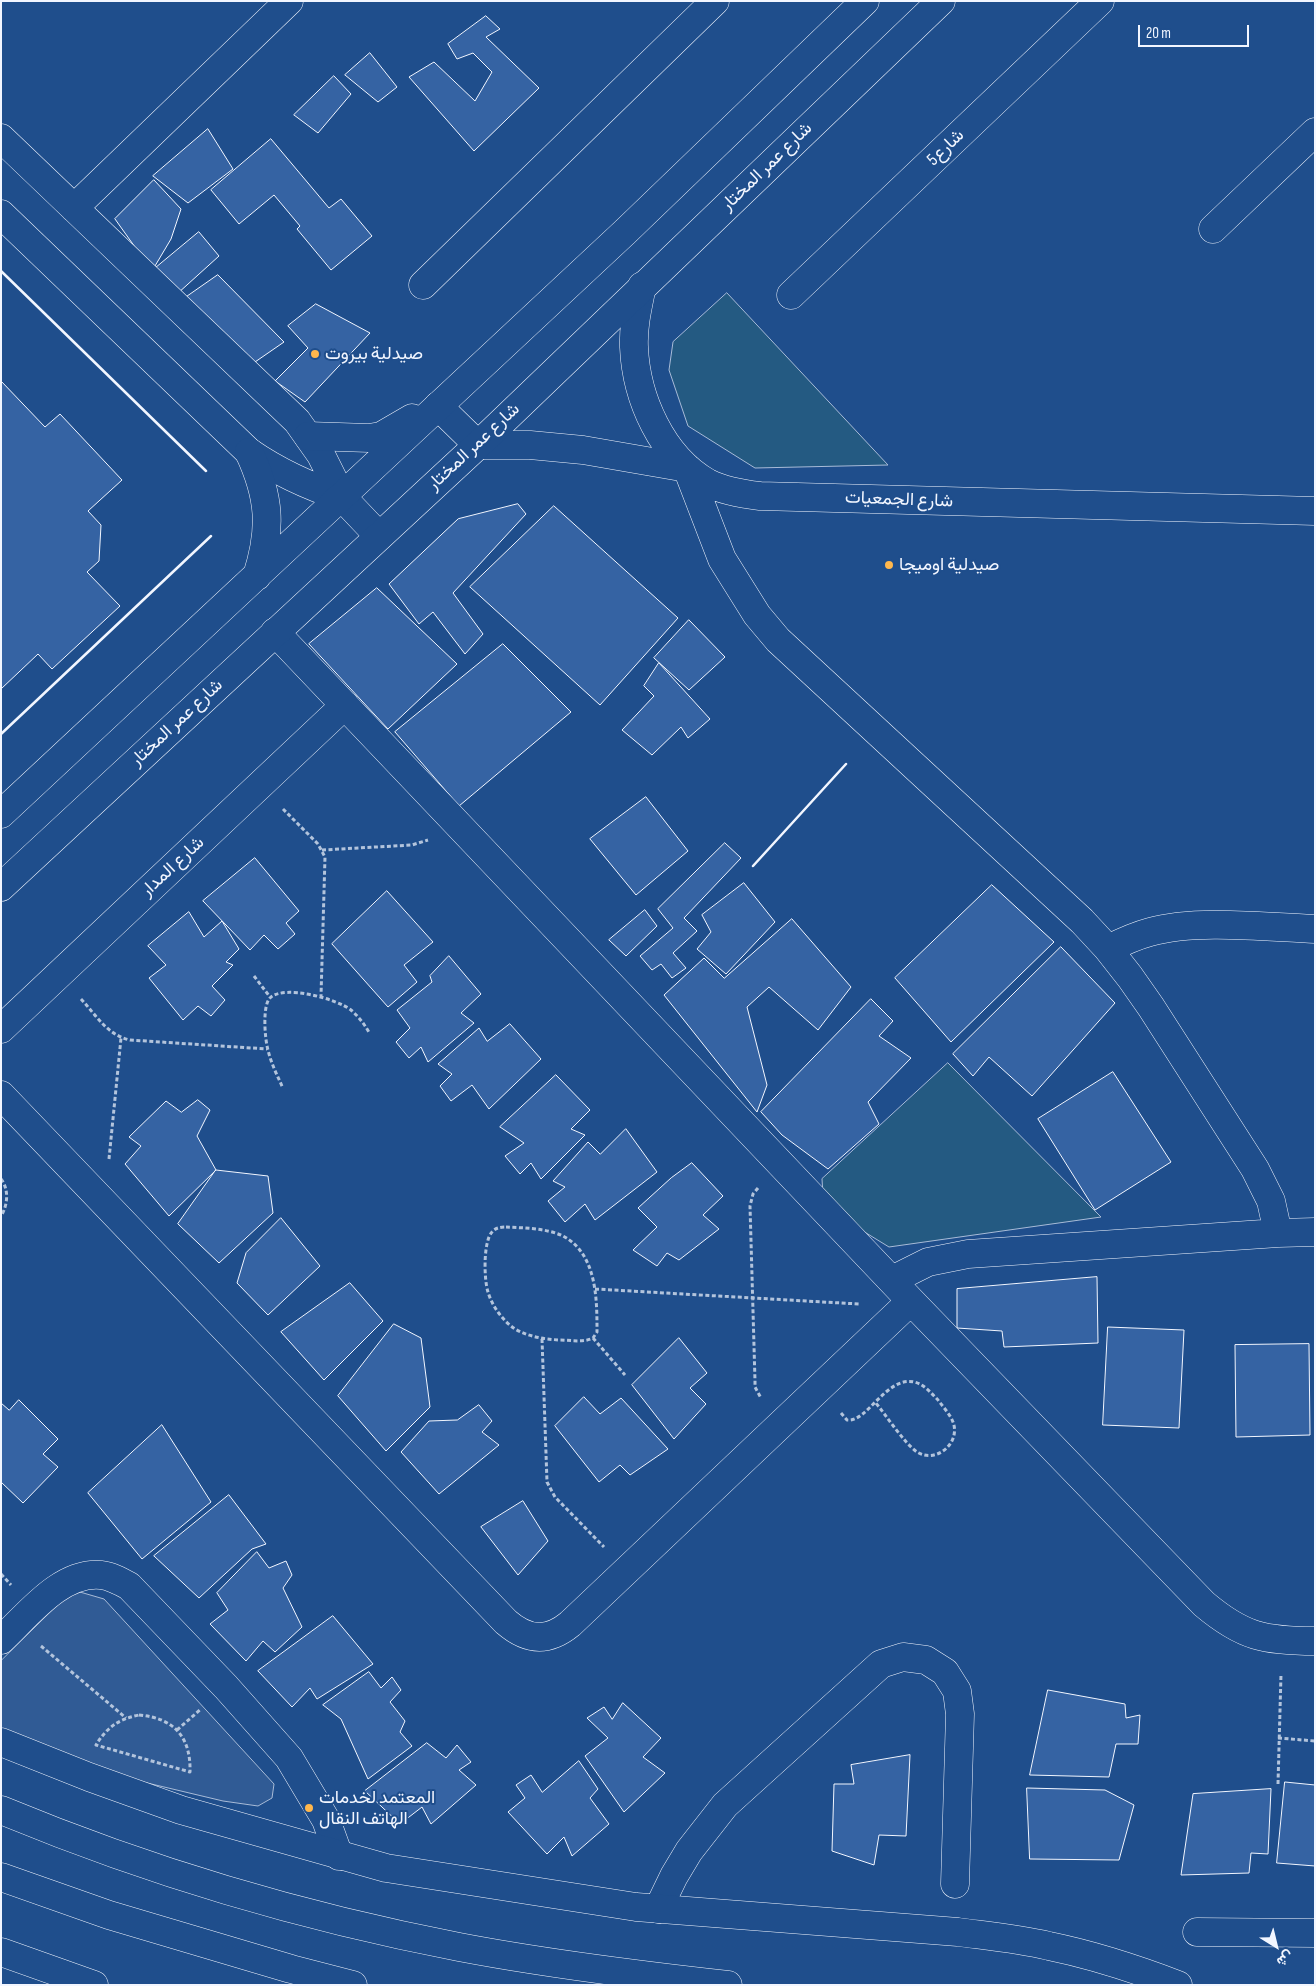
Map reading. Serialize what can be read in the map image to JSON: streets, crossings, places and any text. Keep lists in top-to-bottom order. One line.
{"streets":{"main road":["شارع5","شارع عمر المختار","شارع الجمعيات","شارع المدار"]},"crossings":[["شارع عمر المختار","شارع الجمعيات"]],"places":["صيدلية بيروت","صيدلية اوميجا","المعتمد لخدمات الهاتف النقال"],"scale_bar":"20 m","north":"bottom right"}
